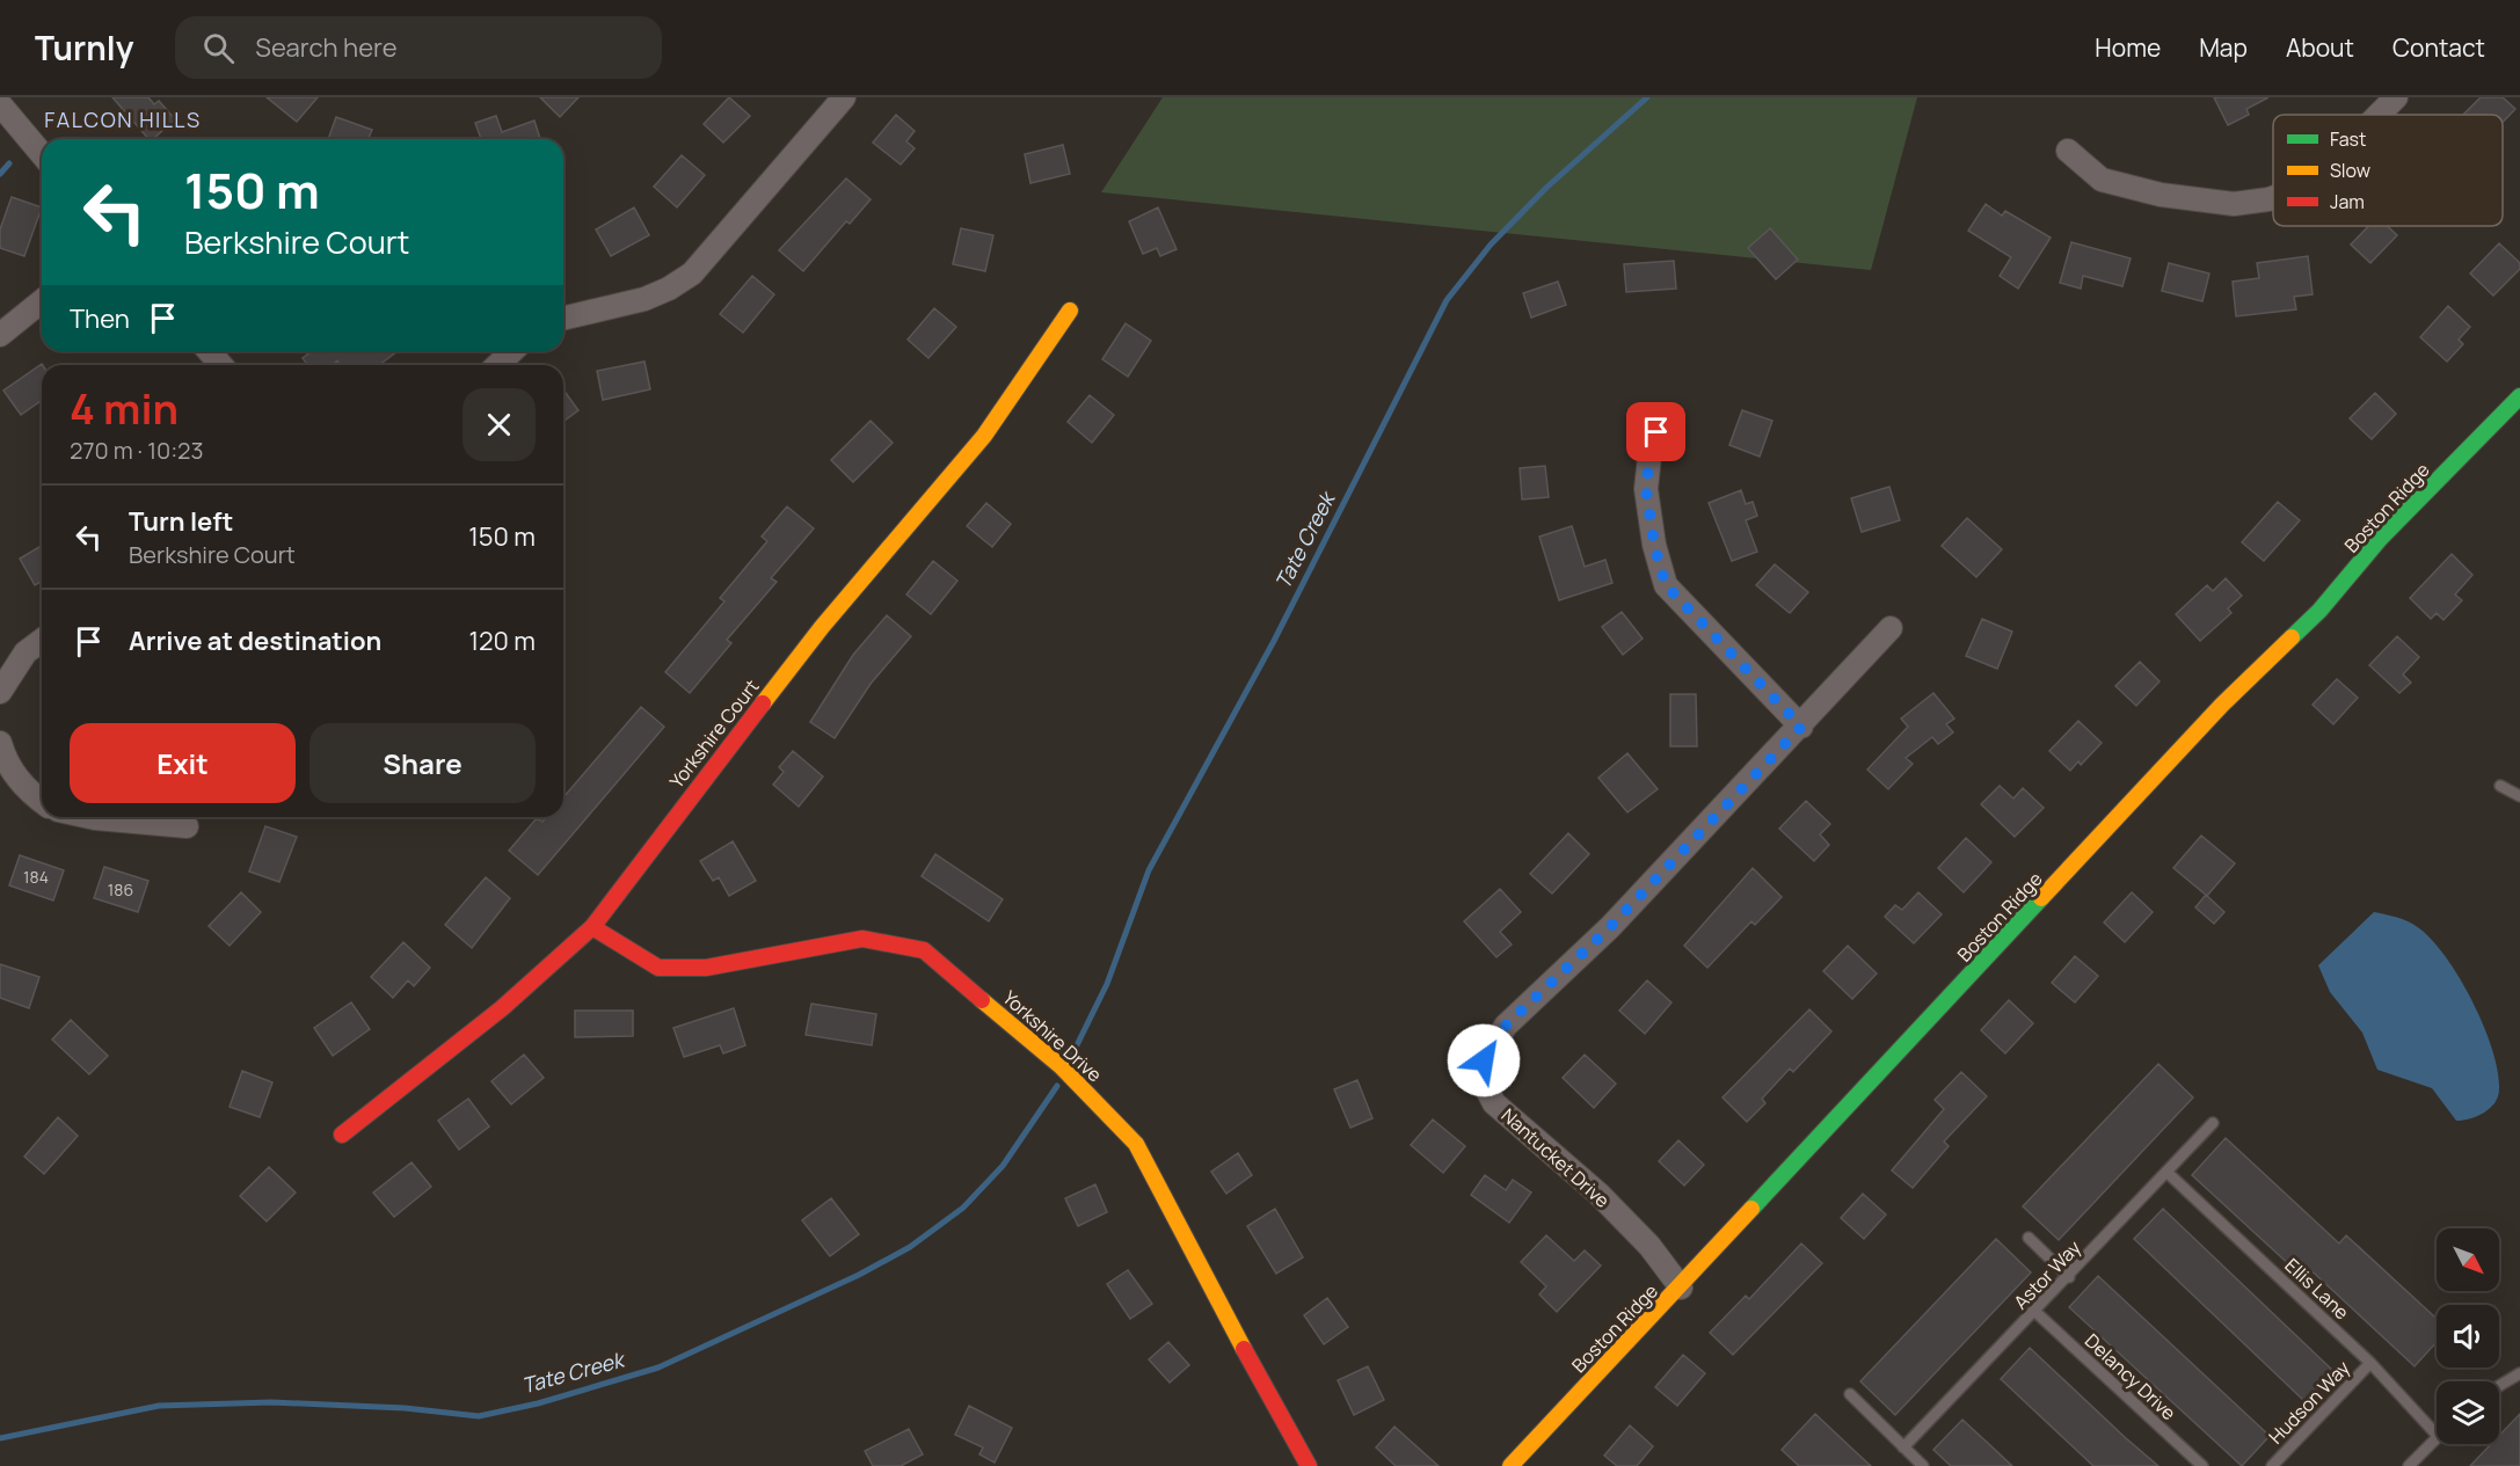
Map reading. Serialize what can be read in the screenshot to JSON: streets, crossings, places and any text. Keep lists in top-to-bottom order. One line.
{"streets":{"street":["Boston Ridge","Yorkshire Court","Yorkshire Drive","Nantucket Drive"],"lane":["Astor Way","Ellis Lane","Delancy Drive","Hudson Way"]},"crossings":[["Boston Ridge","Nantucket Drive"],["Yorkshire Court","Yorkshire Drive"],["Astor Way","Ellis Lane"],["Astor Way","Delancy Drive"],["Ellis Lane","Hudson Way"]],"districts":["FALCON HILLS"],"water":["Tate Creek"],"house_numbers":["184","186"],"legend":["Fast","Slow","Jam"],"north":"bottom right","page":{"header":"Turnly","search":"Search here","nav":["Home","Map","About","Contact"],"turn":["150 m","Berkshire Court"],"then":"Then","heading":["4 min","270 m · 10:23"],"list":[{"name":"Turn left","note":"Berkshire Court","value":"150 m"},{"name":"Arrive at destination","value":"120 m"}],"buttons":["Exit","Share"]}}
